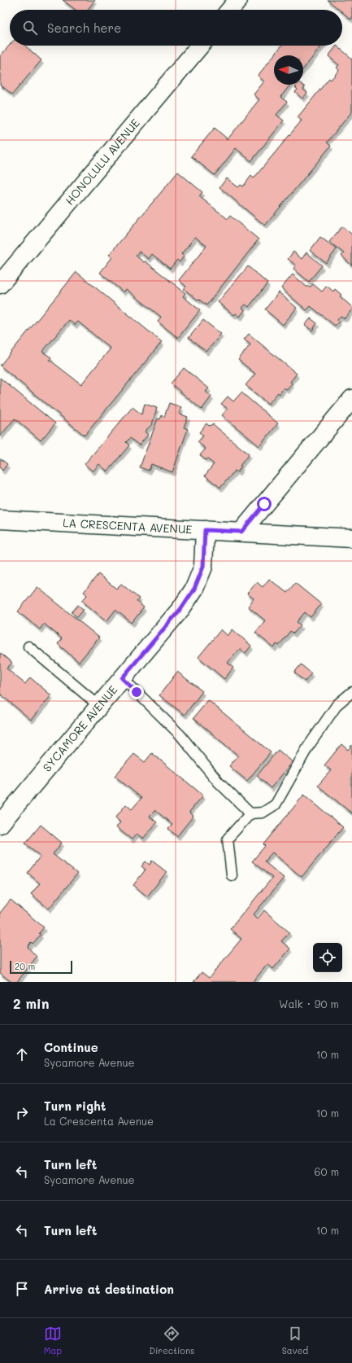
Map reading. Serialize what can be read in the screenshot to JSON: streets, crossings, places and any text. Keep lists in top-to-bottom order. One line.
{"streets":{"street":["HONOLULU AVENUE","LA CRESCENTA AVENUE","SYCAMORE AVENUE"]},"crossings":[["LA CRESCENTA AVENUE","SYCAMORE AVENUE"]],"scale_bar":"20 m","north":"left","page":{"search":"Search here","scale":"20 m","heading":["2 min","Walk · 90 m"],"list":[["Continue","Sycamore Avenue","10 m"],["Turn right","La Crescenta Avenue","10 m"],["Turn left","Sycamore Avenue","60 m"],["Turn left","10 m"],"Arrive at destination"],"nav":["Map","Directions","Saved"]}}
